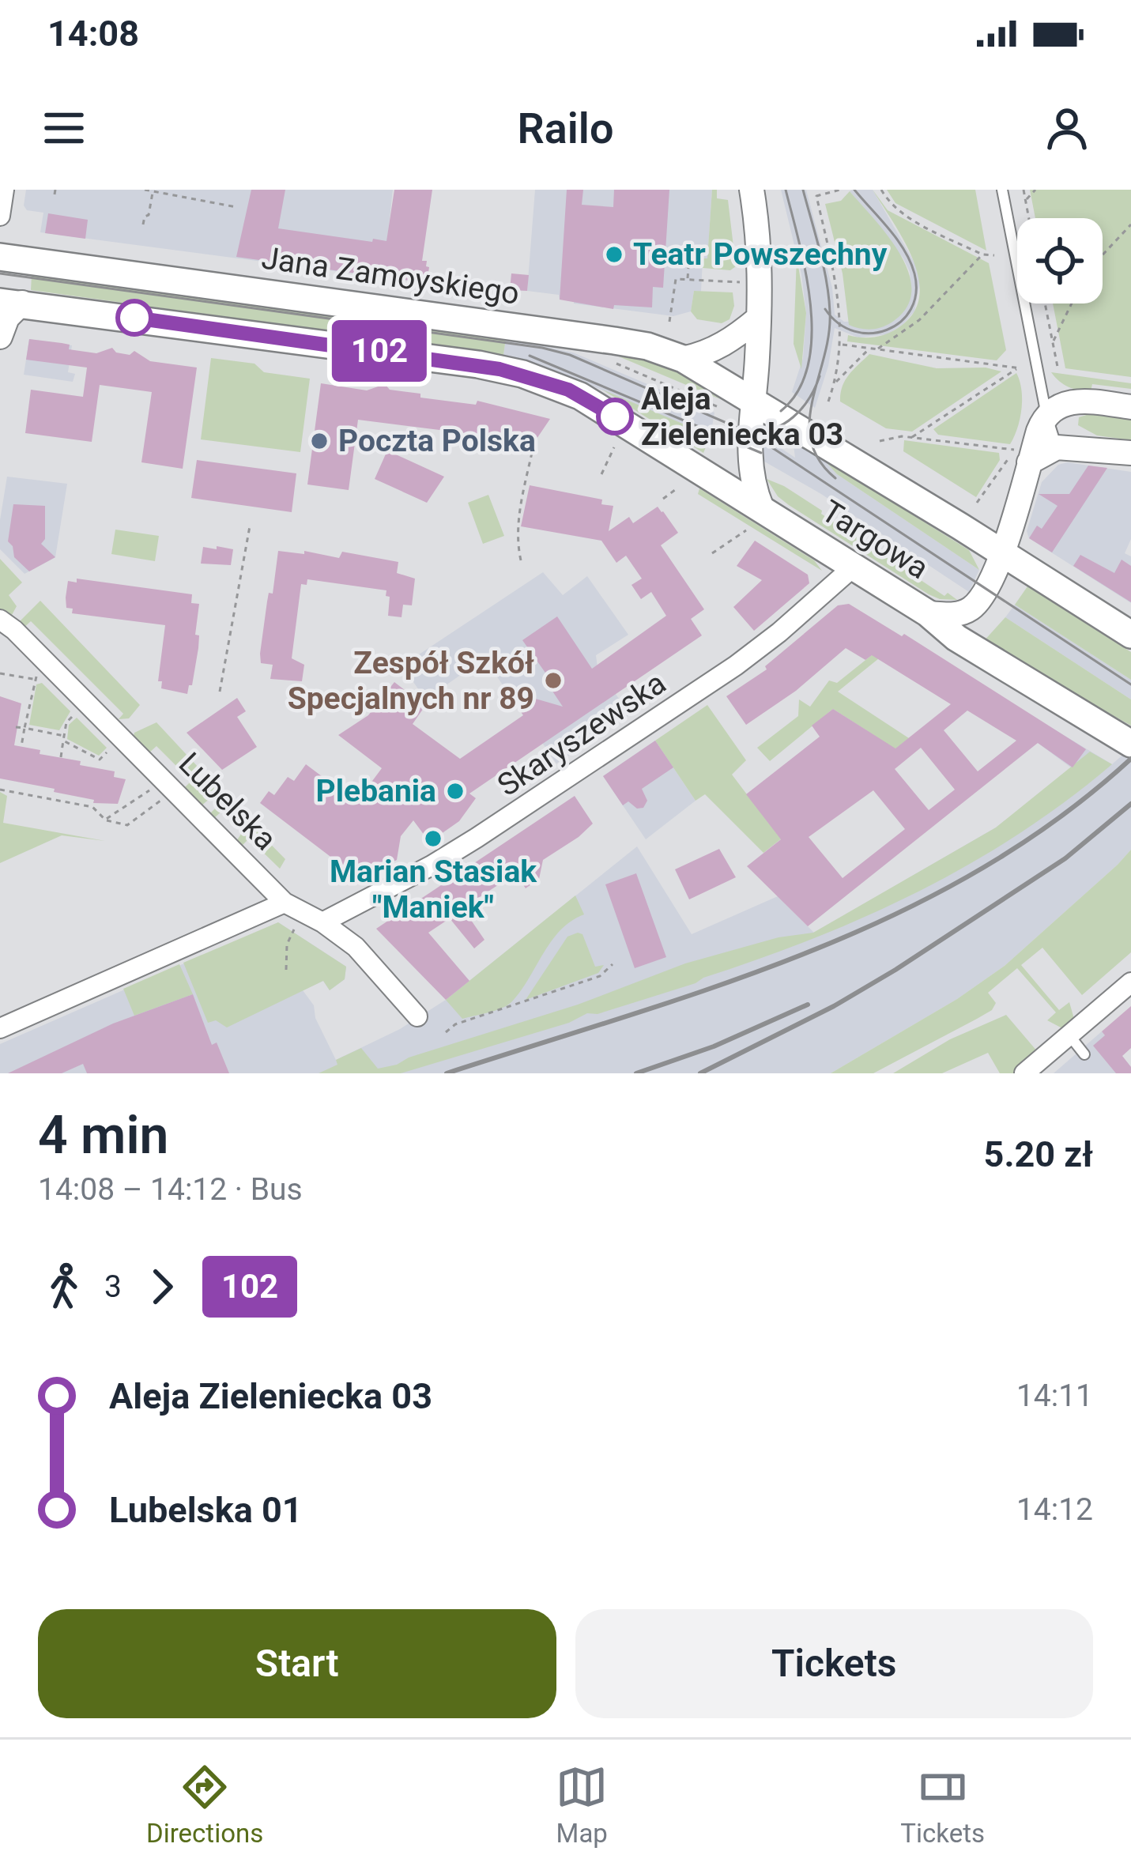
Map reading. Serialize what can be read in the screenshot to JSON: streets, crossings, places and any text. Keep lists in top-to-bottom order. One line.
{"streets":{"main road":["Jana Zamoyskiego","Targowa"],"street":["Skaryszewska","Lubelska"]},"crossings":[["Jana Zamoyskiego","Targowa"],["Targowa","Skaryszewska"],["Skaryszewska","Lubelska"]],"places":["Teatr Powszechny","Aleja Zieleniecka 03","Poczta Polska","Zespół Szkół Specjalnych nr 89","Plebania","Marian Stasiak \"Maniek\""],"lines":["bus line 102"],"page":{"status":"14:08","header":"Railo","on_map":"102","heading":["4 min","14:08 – 14:12 · Bus","5.20 zł"],"legs":["3","102"],"list":[{"name":"Aleja Zieleniecka 03","value":"14:11"},{"name":"Lubelska 01","value":"14:12"}],"buttons":["Start","Tickets"],"tabs":["Directions","Map","Tickets"]}}
